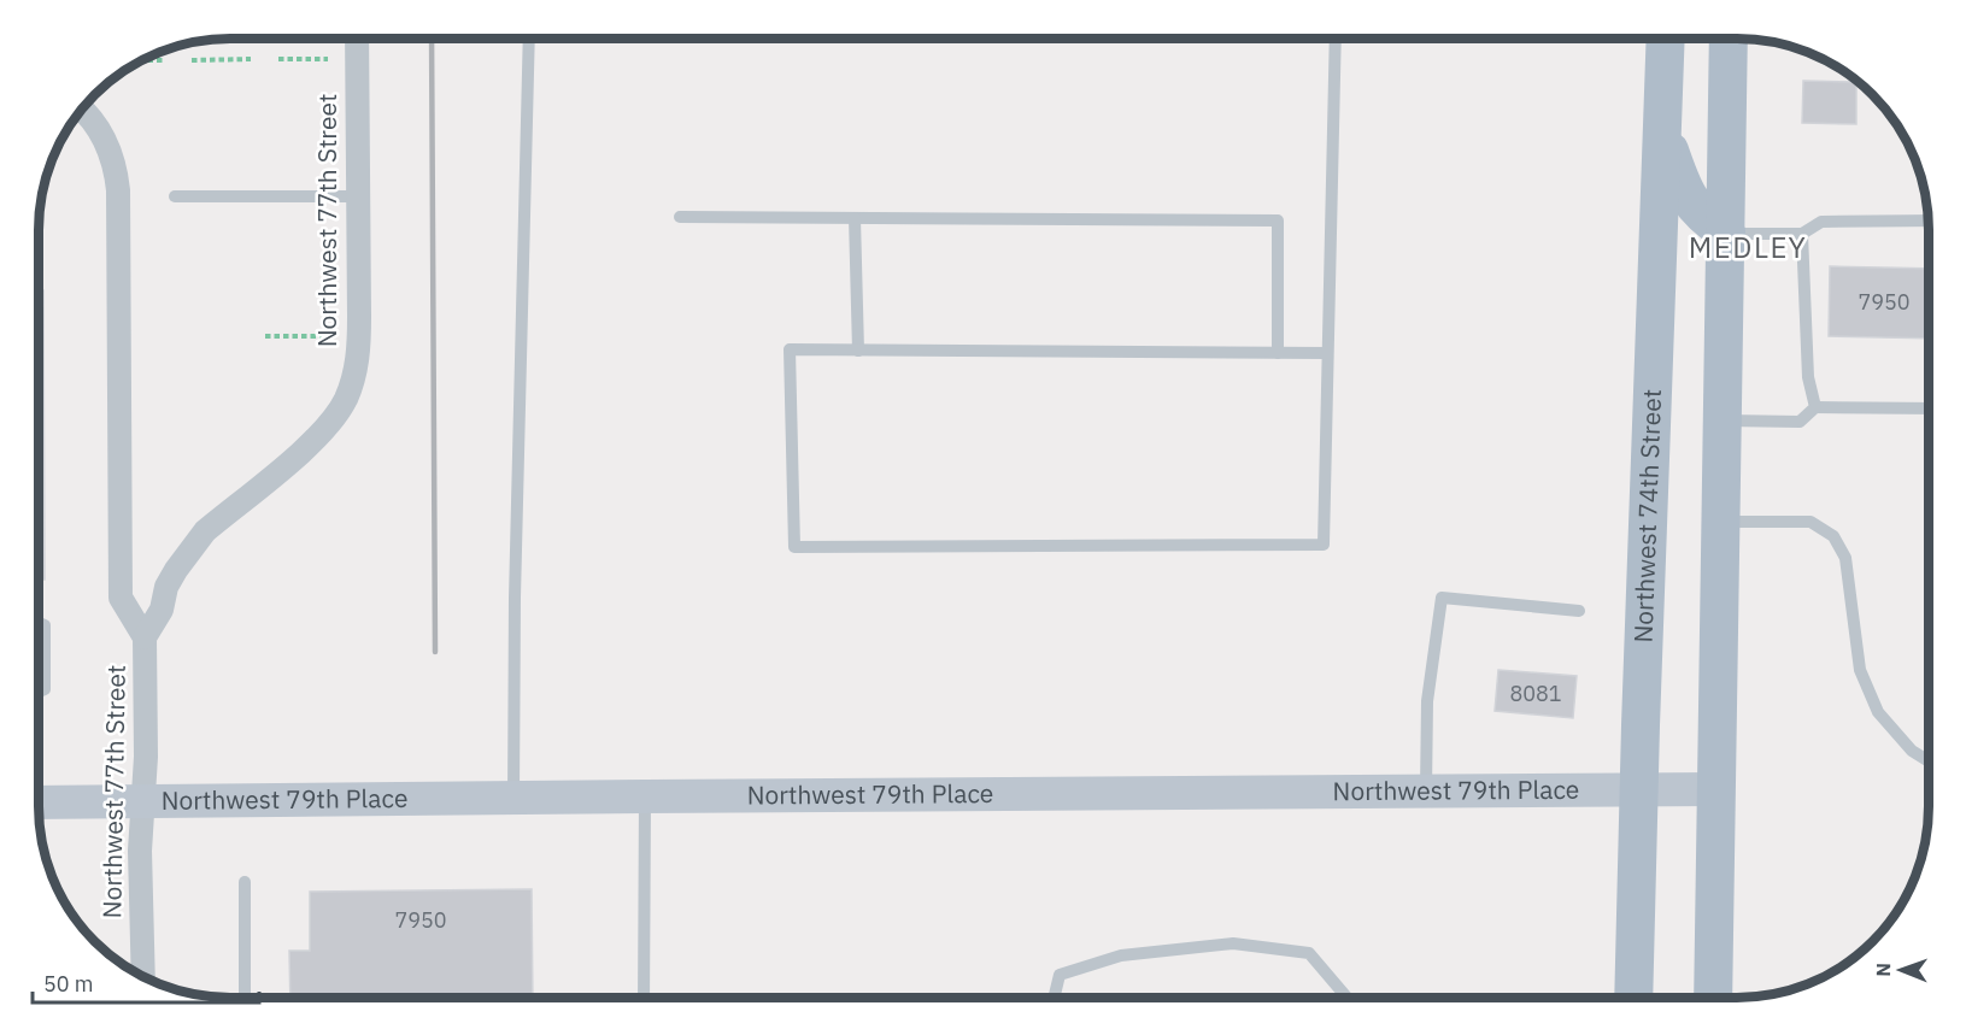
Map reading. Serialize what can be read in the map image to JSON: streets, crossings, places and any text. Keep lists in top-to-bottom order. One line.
{"streets":{"main road":["Northwest 74th Street","Northwest 79th Place"],"street":["Northwest 77th Street"]},"crossings":[["Northwest 77th Street","Northwest 79th Place"],["Northwest 74th Street","Northwest 79th Place"]],"districts":["MEDLEY"],"house_numbers":["7950","8081","7950"],"scale_bar":"50 m","north":"left"}
